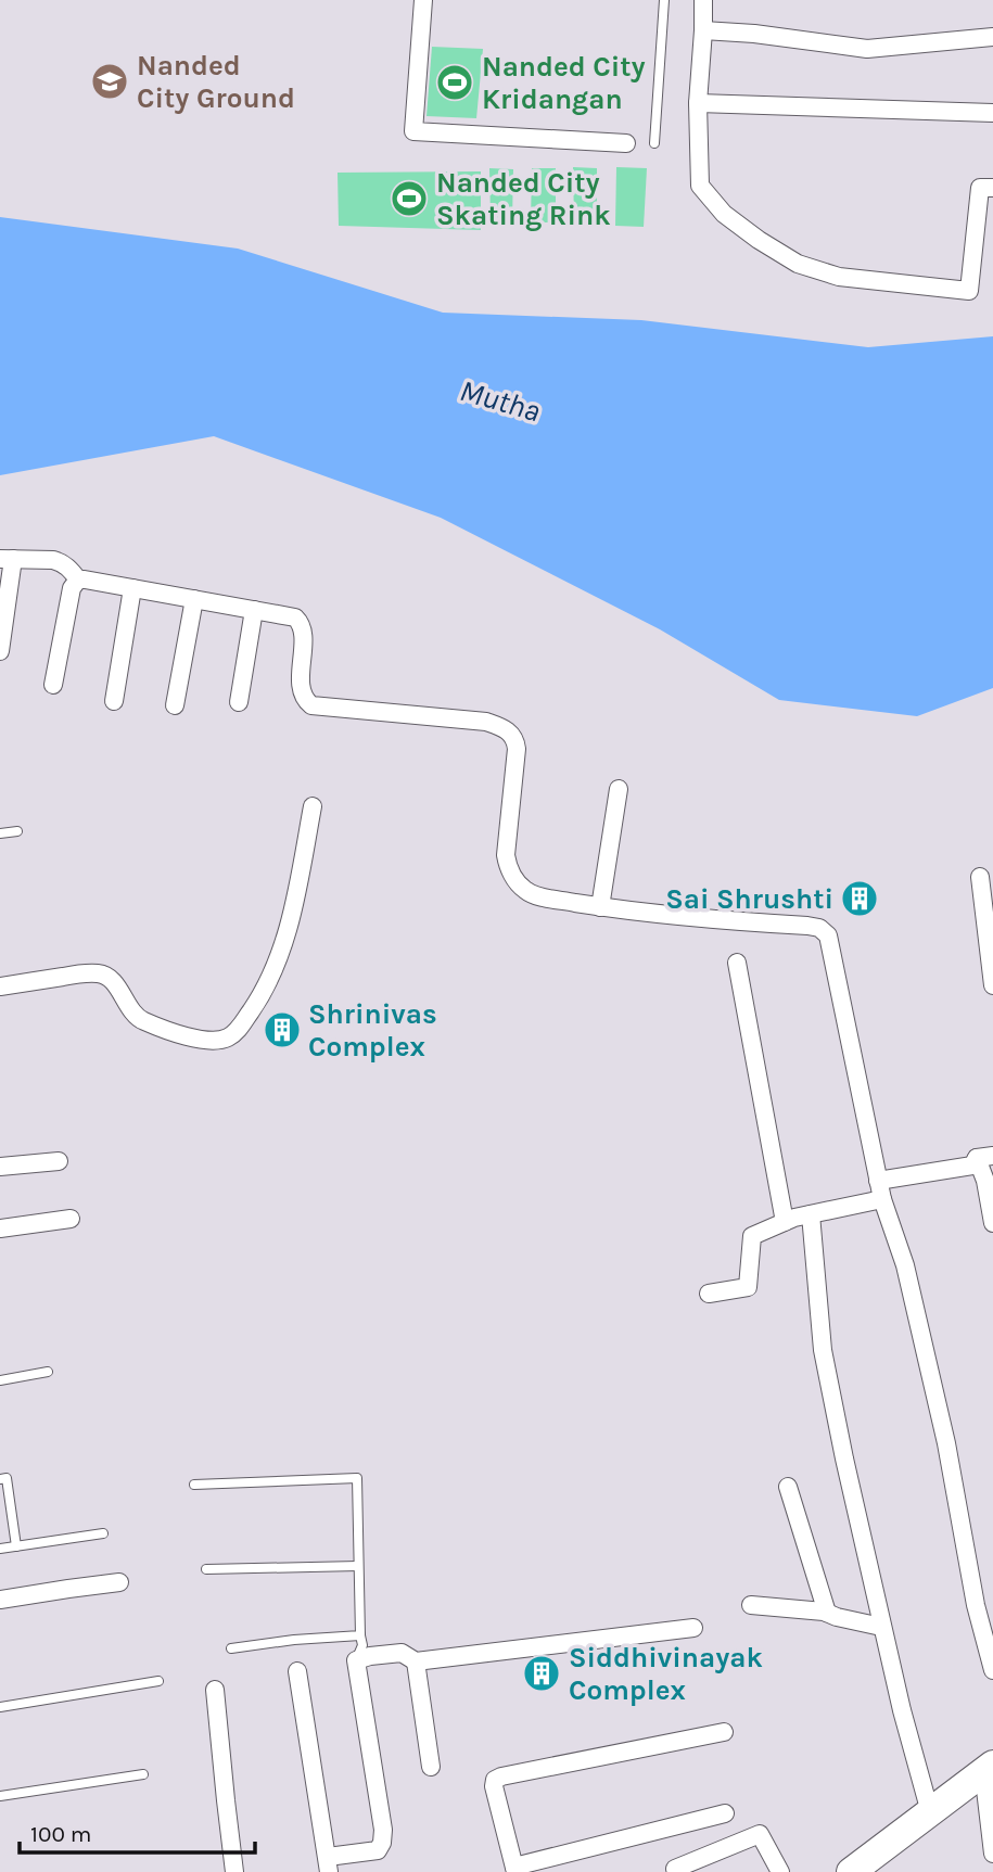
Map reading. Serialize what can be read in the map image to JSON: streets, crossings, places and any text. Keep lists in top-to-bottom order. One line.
{"water":["Mutha"],"places":{"school or university":["Nanded City Ground"],"sports":["Nanded City Kridangan","Nanded City Skating Rink"],"building":["Sai Shrushti","Shrinivas Complex","Siddhivinayak Complex"]},"scale_bar":"100 m"}
